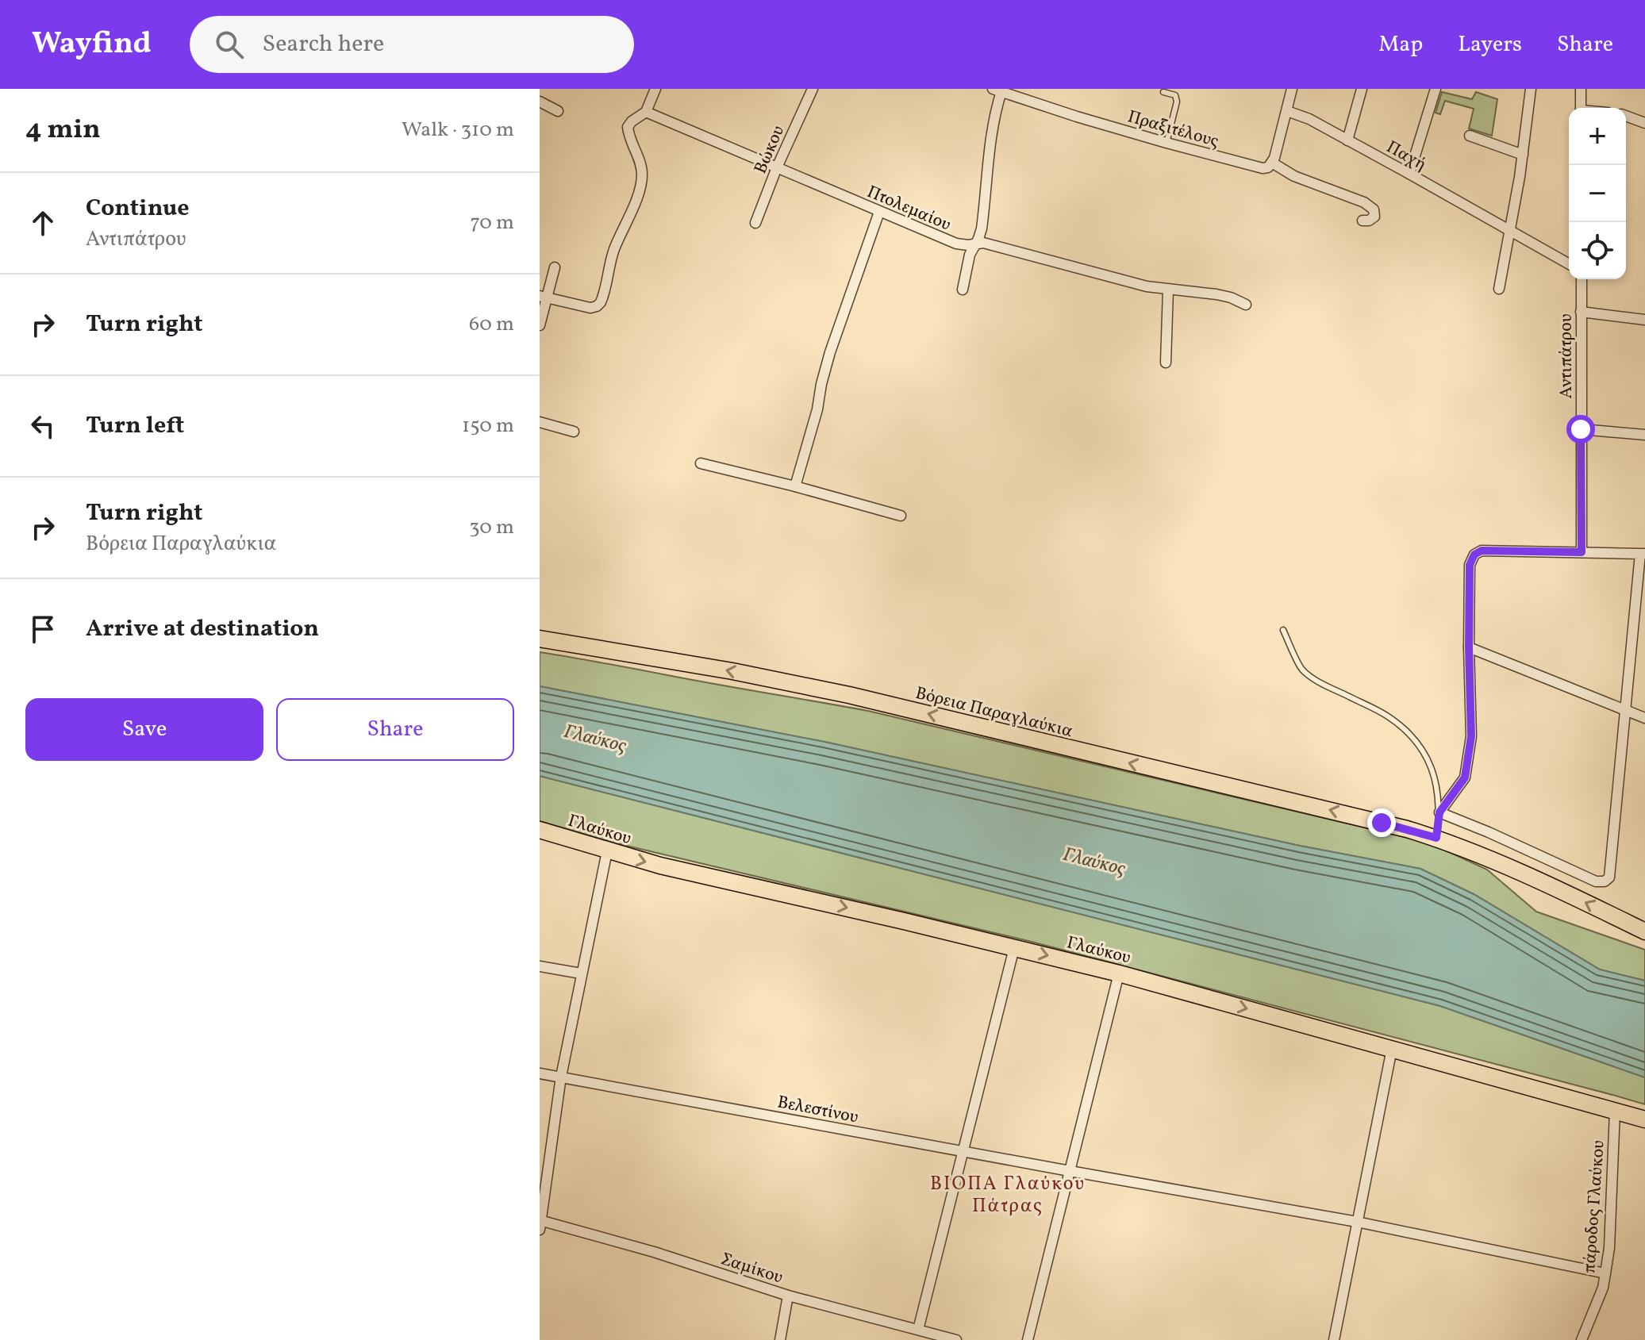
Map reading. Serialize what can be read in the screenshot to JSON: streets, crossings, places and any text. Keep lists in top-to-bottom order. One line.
{"streets":{"main road":["Βόρεια Παραγλαύκια","Γλαύκου"],"street":["Πραξιτέλους","Βώκου","Παχή","Πτολεμαίου","Αντιπάτρου","Βελεστίνου","πάροδος Γλαύκου","Σαμίκου"]},"crossings":[["Βώκου","Πτολεμαίου"],["Γλαύκου","πάροδος Γλαύκου"],["Βελεστίνου","πάροδος Γλαύκου"]],"one_way":["Βόρεια Παραγλαύκια","Γλαύκου"],"districts":["ΒΙΟΠΑ Γλαύκου Πάτρας"],"water":["Γλαύκος"],"page":{"header":"Wayfind","search":"Search here","nav":["Map","Layers","Share"],"heading":["4 min","Walk · 310 m"],"map_buttons":["+","−"],"list":[["Continue","Αντιπάτρου","70 m"],["Turn right","60 m"],["Turn left","150 m"],["Turn right","Βόρεια Παραγλαύκια","30 m"],"Arrive at destination"],"buttons":["Save","Share"]}}
